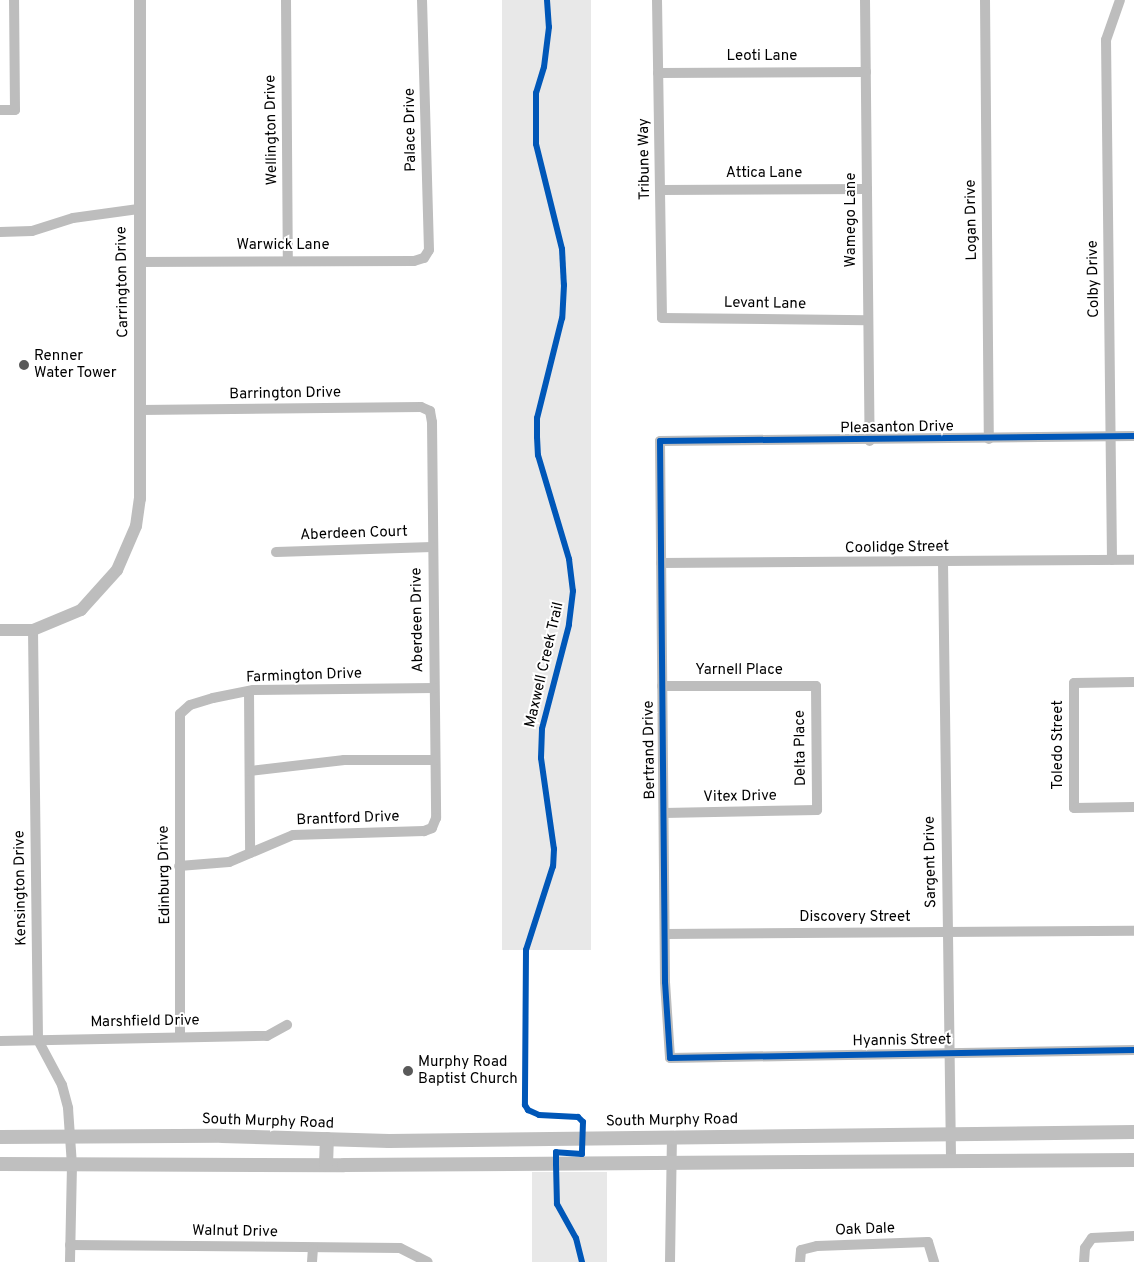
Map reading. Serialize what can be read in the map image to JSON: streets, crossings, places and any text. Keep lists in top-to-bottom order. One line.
{"streets":{"main road":["South Murphy Road"],"street":["Leoti Lane","Wellington Drive","Palace Drive","Tribune Way","Attica Lane","Wamego Lane","Logan Drive","Warwick Lane","Colby Drive","Carrington Drive","Levant Lane","Barrington Drive","Pleasanton Drive","Aberdeen Court","Coolidge Street","Aberdeen Drive","Yarnell Place","Farmington Drive","Toledo Street","Delta Place","Bertrand Drive","Vitex Drive","Brantford Drive","Sargent Drive","Edinburg Drive","Kensington Drive","Discovery Street","Marshfield Drive","Hyannis Street","Oak Dale","Walnut Drive"],"cycle path":["Maxwell Creek Trail"]},"crossings":[["Leoti Lane","Tribune Way"],["Leoti Lane","Wamego Lane"],["Wellington Drive","Warwick Lane"],["Palace Drive","Warwick Lane"],["Tribune Way","Attica Lane"],["Tribune Way","Levant Lane"],["Attica Lane","Wamego Lane"],["Wamego Lane","Levant Lane"],["Wamego Lane","Pleasanton Drive"],["Logan Drive","Pleasanton Drive"],["Warwick Lane","Carrington Drive"],["Colby Drive","Pleasanton Drive"],["Colby Drive","Coolidge Street"],["Carrington Drive","Barrington Drive"],["Carrington Drive","Kensington Drive"],["Barrington Drive","Aberdeen Drive"],["Pleasanton Drive","Bertrand Drive"],["Aberdeen Court","Aberdeen Drive"],["Coolidge Street","Bertrand Drive"],["Coolidge Street","Sargent Drive"],["Aberdeen Drive","Farmington Drive"],["Aberdeen Drive","Brantford Drive"],["Yarnell Place","Delta Place"],["Yarnell Place","Bertrand Drive"],["Farmington Drive","Edinburg Drive"],["Delta Place","Vitex Drive"],["Bertrand Drive","Vitex Drive"],["Bertrand Drive","Discovery Street"],["Bertrand Drive","Hyannis Street"],["Brantford Drive","Edinburg Drive"],["Sargent Drive","Discovery Street"],["Sargent Drive","Hyannis Street"],["Sargent Drive","South Murphy Road"],["Edinburg Drive","Marshfield Drive"],["Kensington Drive","Marshfield Drive"],["Kensington Drive","South Murphy Road"],["Kensington Drive","Walnut Drive"]],"places":["Renner Water Tower","Murphy Road Baptist Church"]}
